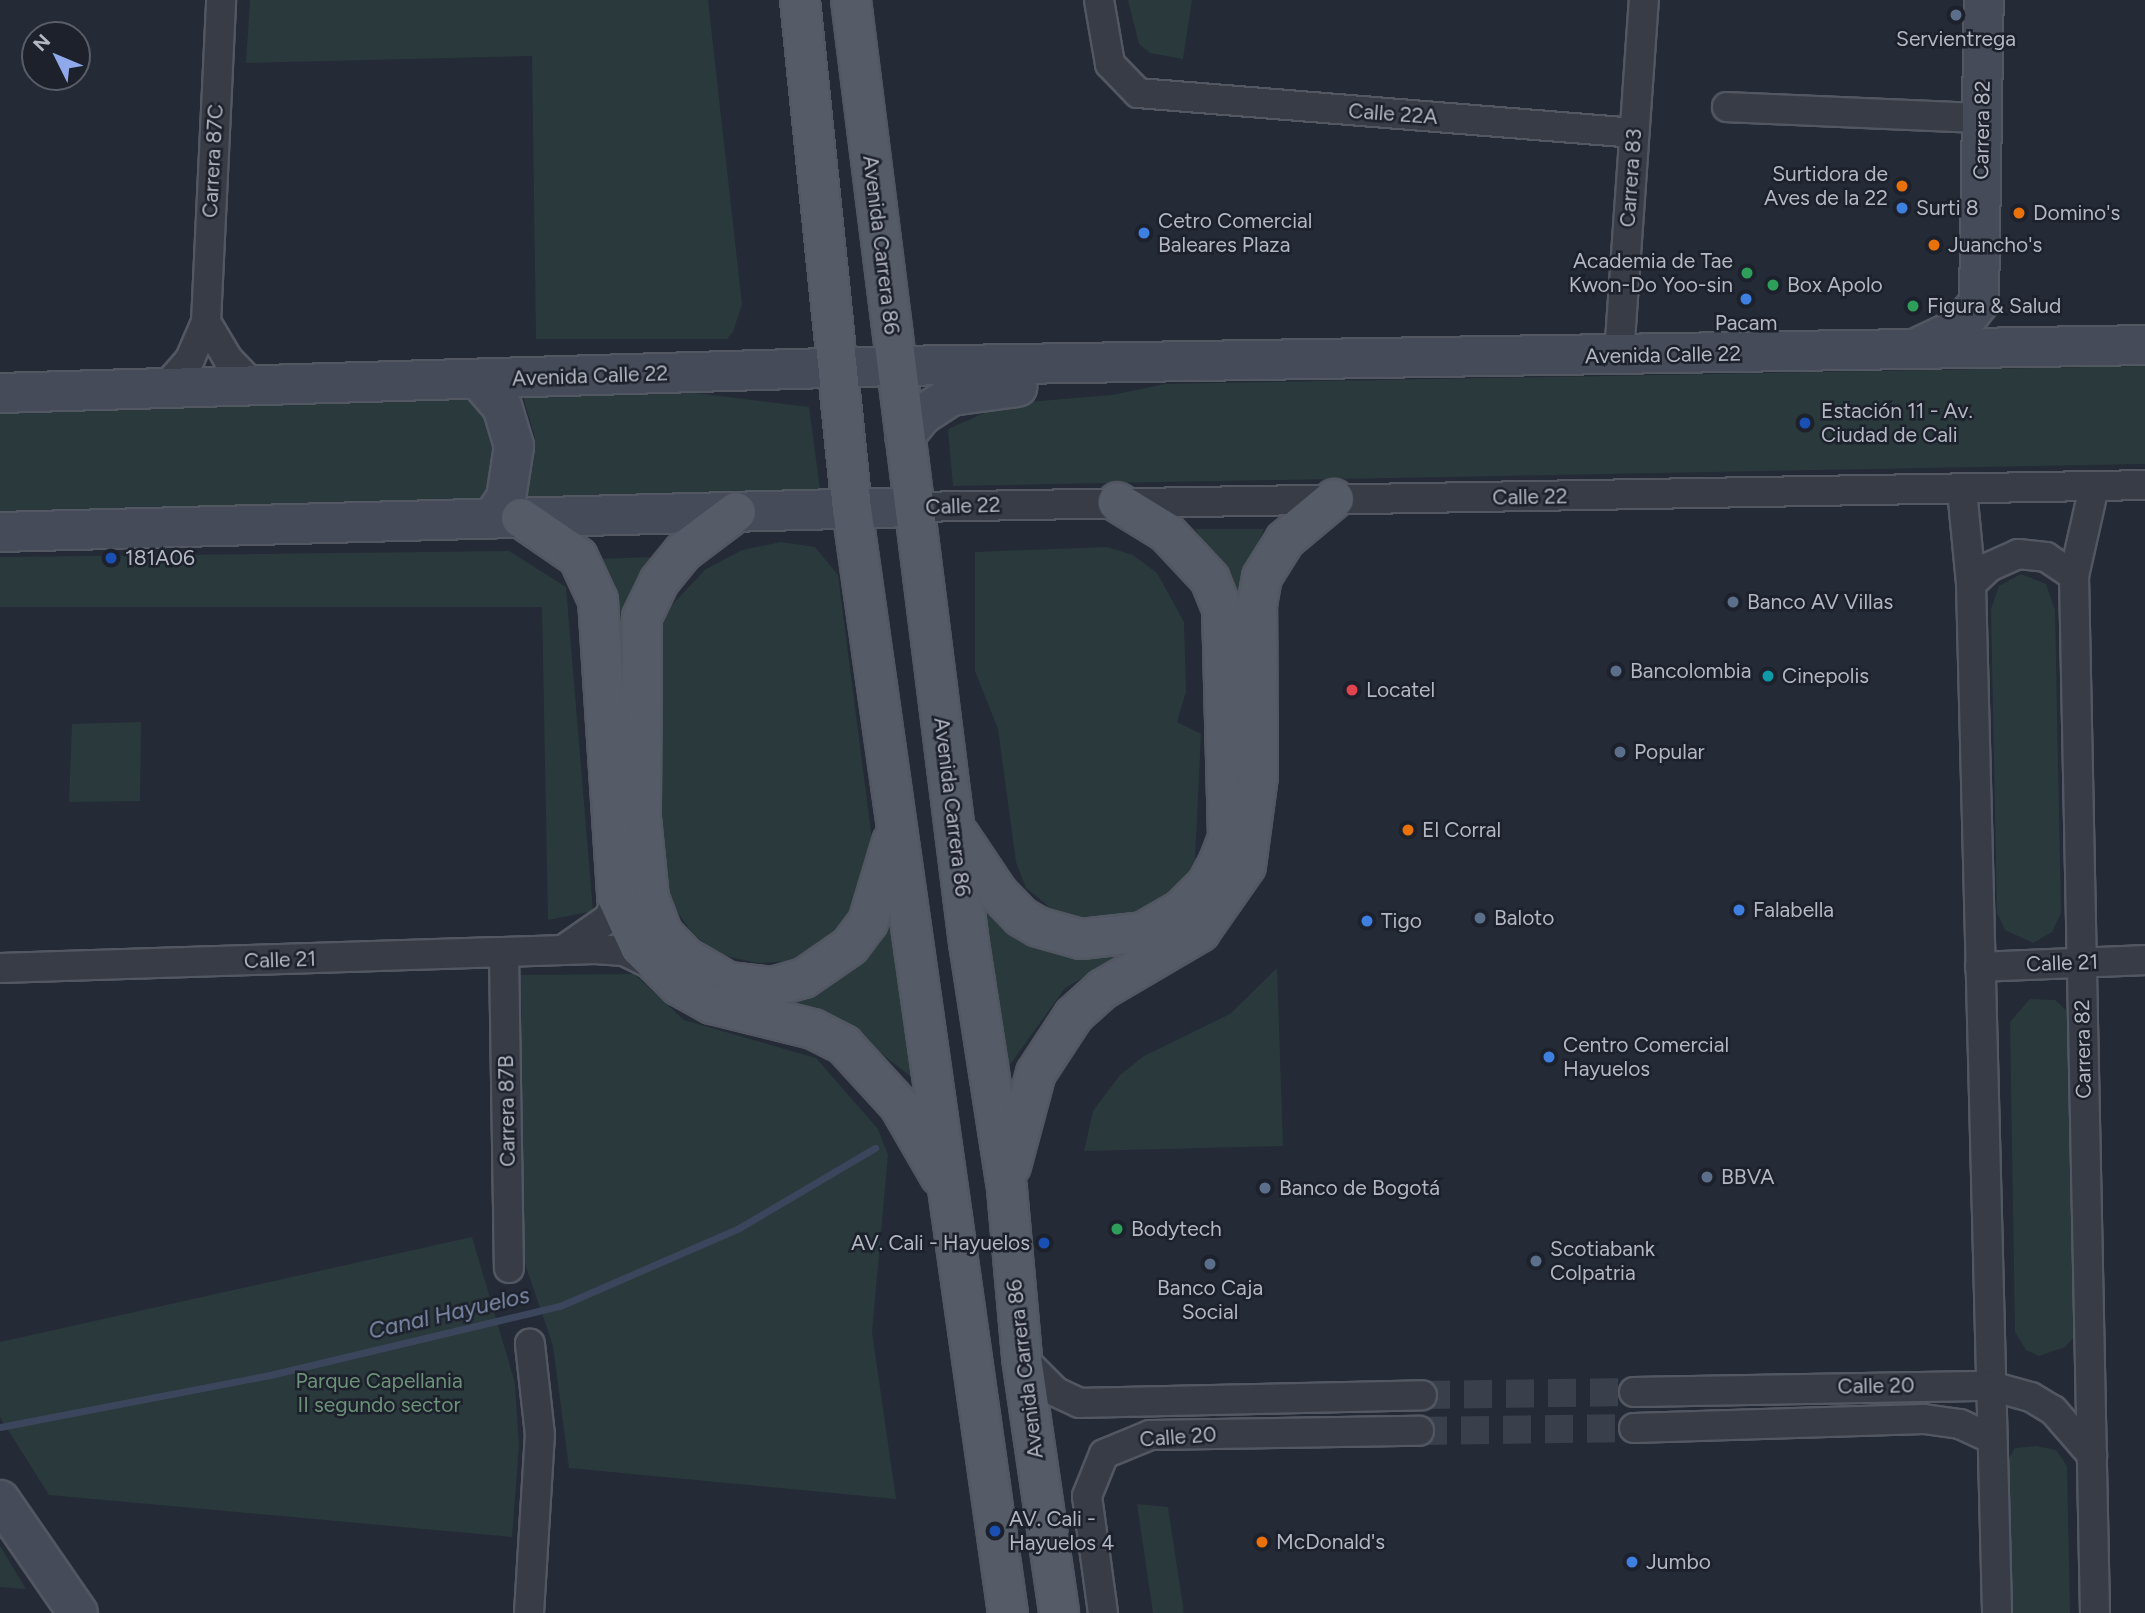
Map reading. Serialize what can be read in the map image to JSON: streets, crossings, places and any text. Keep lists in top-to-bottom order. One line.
{"streets":{"main road":["Avenida Carrera 86"],"street":["Calle 22A","Carrera 82","Carrera 87C","Carrera 83","Avenida Calle 22","Calle 22","Calle 21","Carrera 87B","Calle 20"]},"crossings":[["Calle 22A","Carrera 83"],["Carrera 82","Calle 22"],["Carrera 82","Calle 21"],["Carrera 82","Calle 20"],["Carrera 87C","Avenida Calle 22"],["Carrera 83","Avenida Calle 22"],["Avenida Carrera 86","Avenida Calle 22"],["Avenida Carrera 86","Calle 22"],["Avenida Carrera 86","Calle 20"],["Calle 21","Carrera 87B"]],"water":["Canal Hayuelos"],"parks":["Parque Capellania II segundo sector"],"places":["Servientrega","Surtidora de Aves de la 22","Surti 8","Domino's","Cetro Comercial Baleares Plaza","Juancho's","Academia de Tae Kwon-Do Yoo-sin","Box Apolo","Pacam","Figura & Salud","Estación 11 - Av. Ciudad de Cali","181A06","Banco AV Villas","Bancolombia","Cinepolis","Locatel","Popular","El Corral","Falabella","Baloto","Tigo","Centro Comercial Hayuelos","BBVA","Banco de Bogotá","Bodytech","AV. Cali - Hayuelos","Scotiabank Colpatria","Banco Caja Social","AV. Cali - Hayuelos 4","McDonald's","Jumbo"],"north":"top left"}
